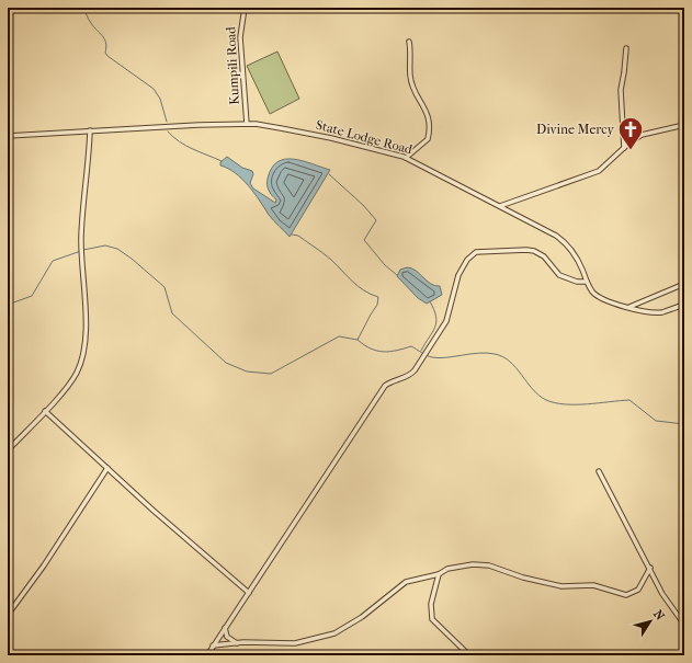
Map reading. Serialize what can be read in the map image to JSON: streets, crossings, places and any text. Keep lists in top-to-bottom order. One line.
{"streets":{"street":["Kumpili Road","State Lodge Road"]},"crossings":[["Kumpili Road","State Lodge Road"]],"places":{"church":["Divine Mercy"]},"north":"top right"}
